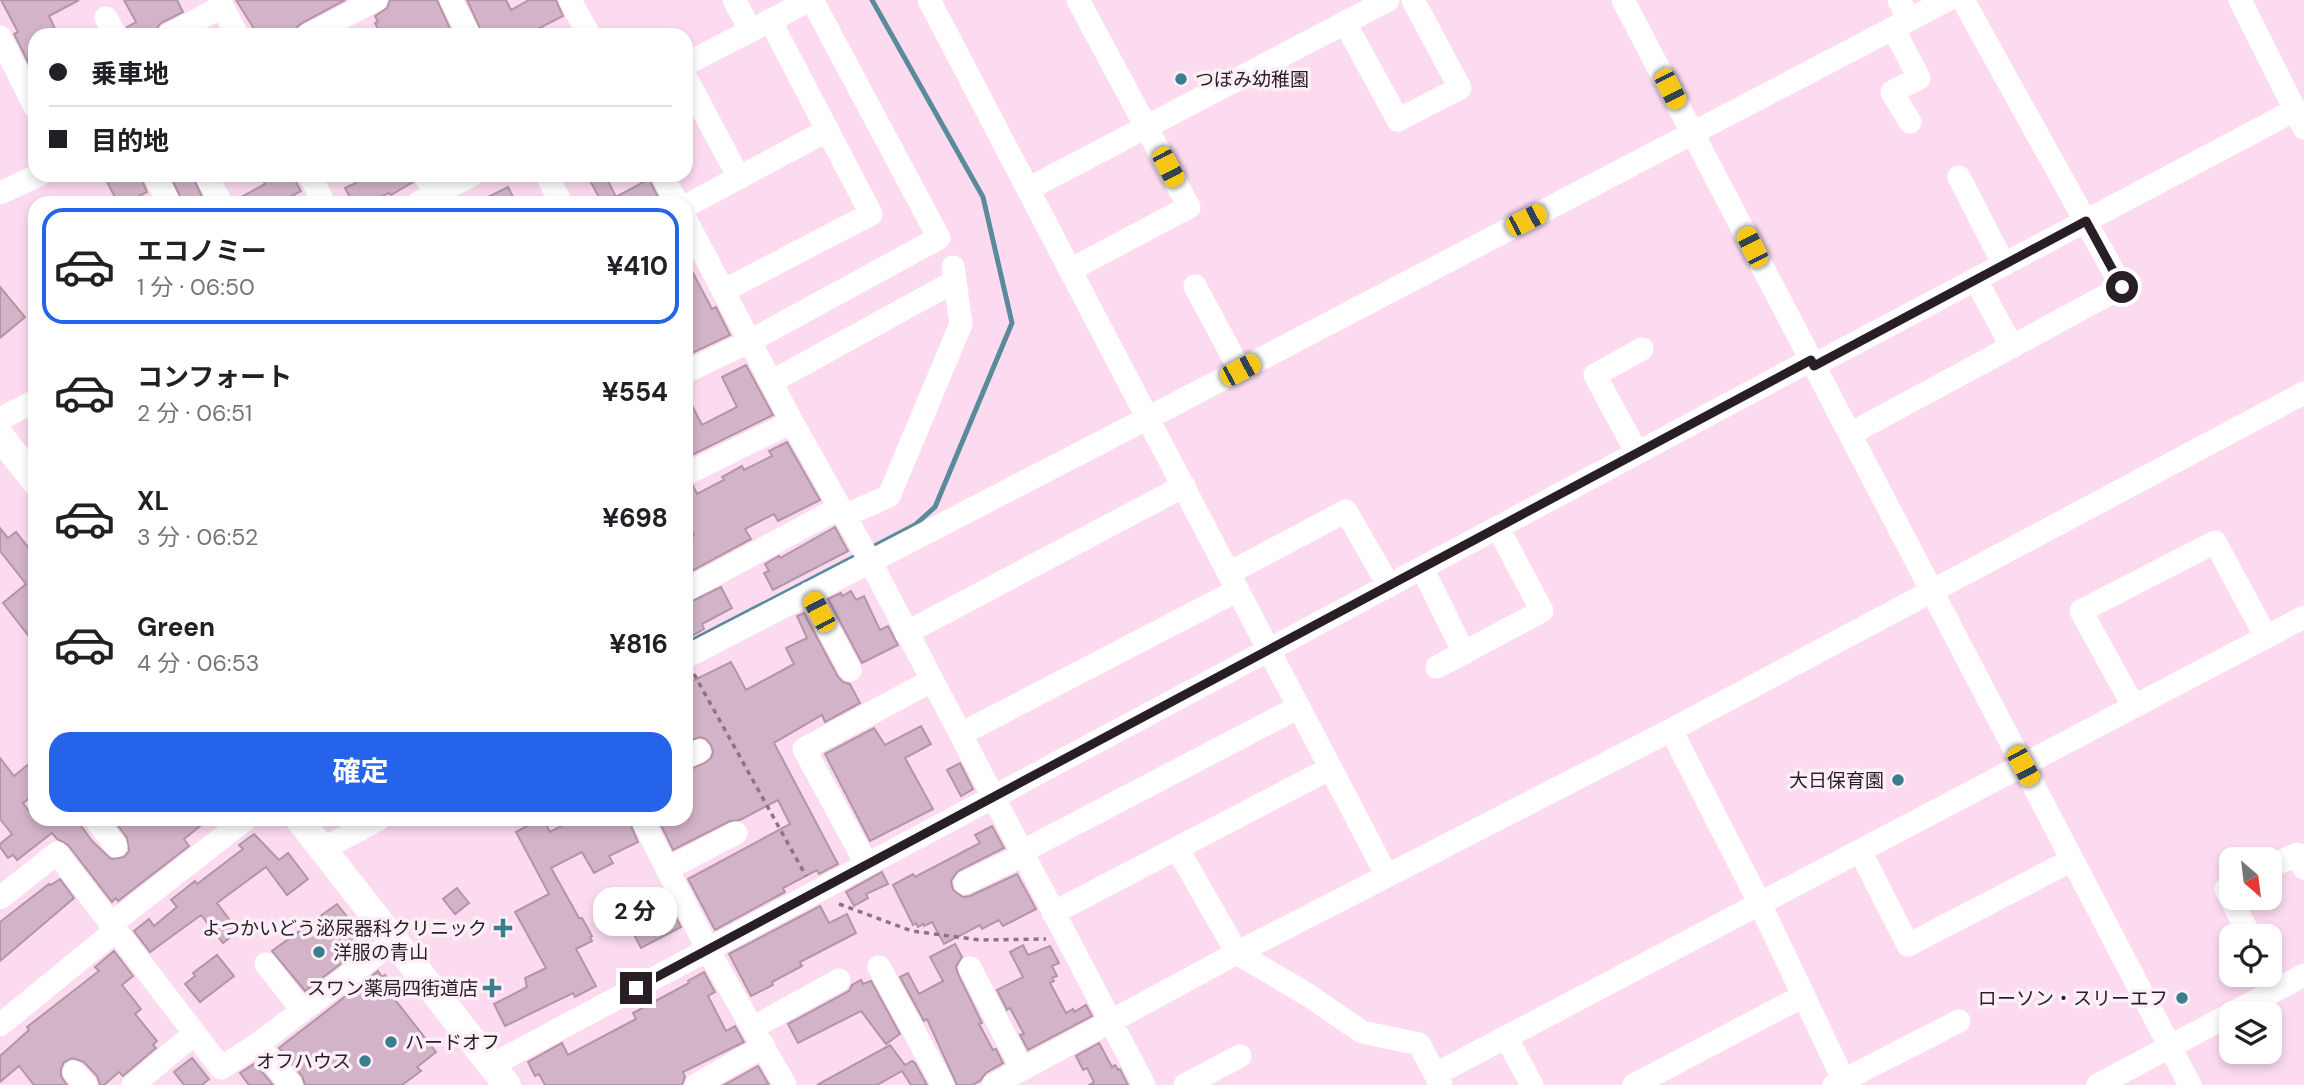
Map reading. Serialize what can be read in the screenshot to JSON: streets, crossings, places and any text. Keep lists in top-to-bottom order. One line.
{"places":{"other":["つぼみ幼稚園","大日保育園","洋服の青山","ローソン・スリーエフ","ハードオフ","オフハウス"],"health":["よつかいどう泌尿器科クリニック","スワン薬局四街道店"]},"north":"bottom right","page":{"banner":["乗車地","目的地"],"list":[{"name":"エコノミー","note":"1 分 · 06:50","value":"¥410"},{"name":"コンフォート","note":"2 分 · 06:51","value":"¥554"},{"name":"XL","note":"3 分 · 06:52","value":"¥698"},{"name":"Green","note":"4 分 · 06:53","value":"¥816"}],"buttons":"確定","bubble":"2 分"}}
